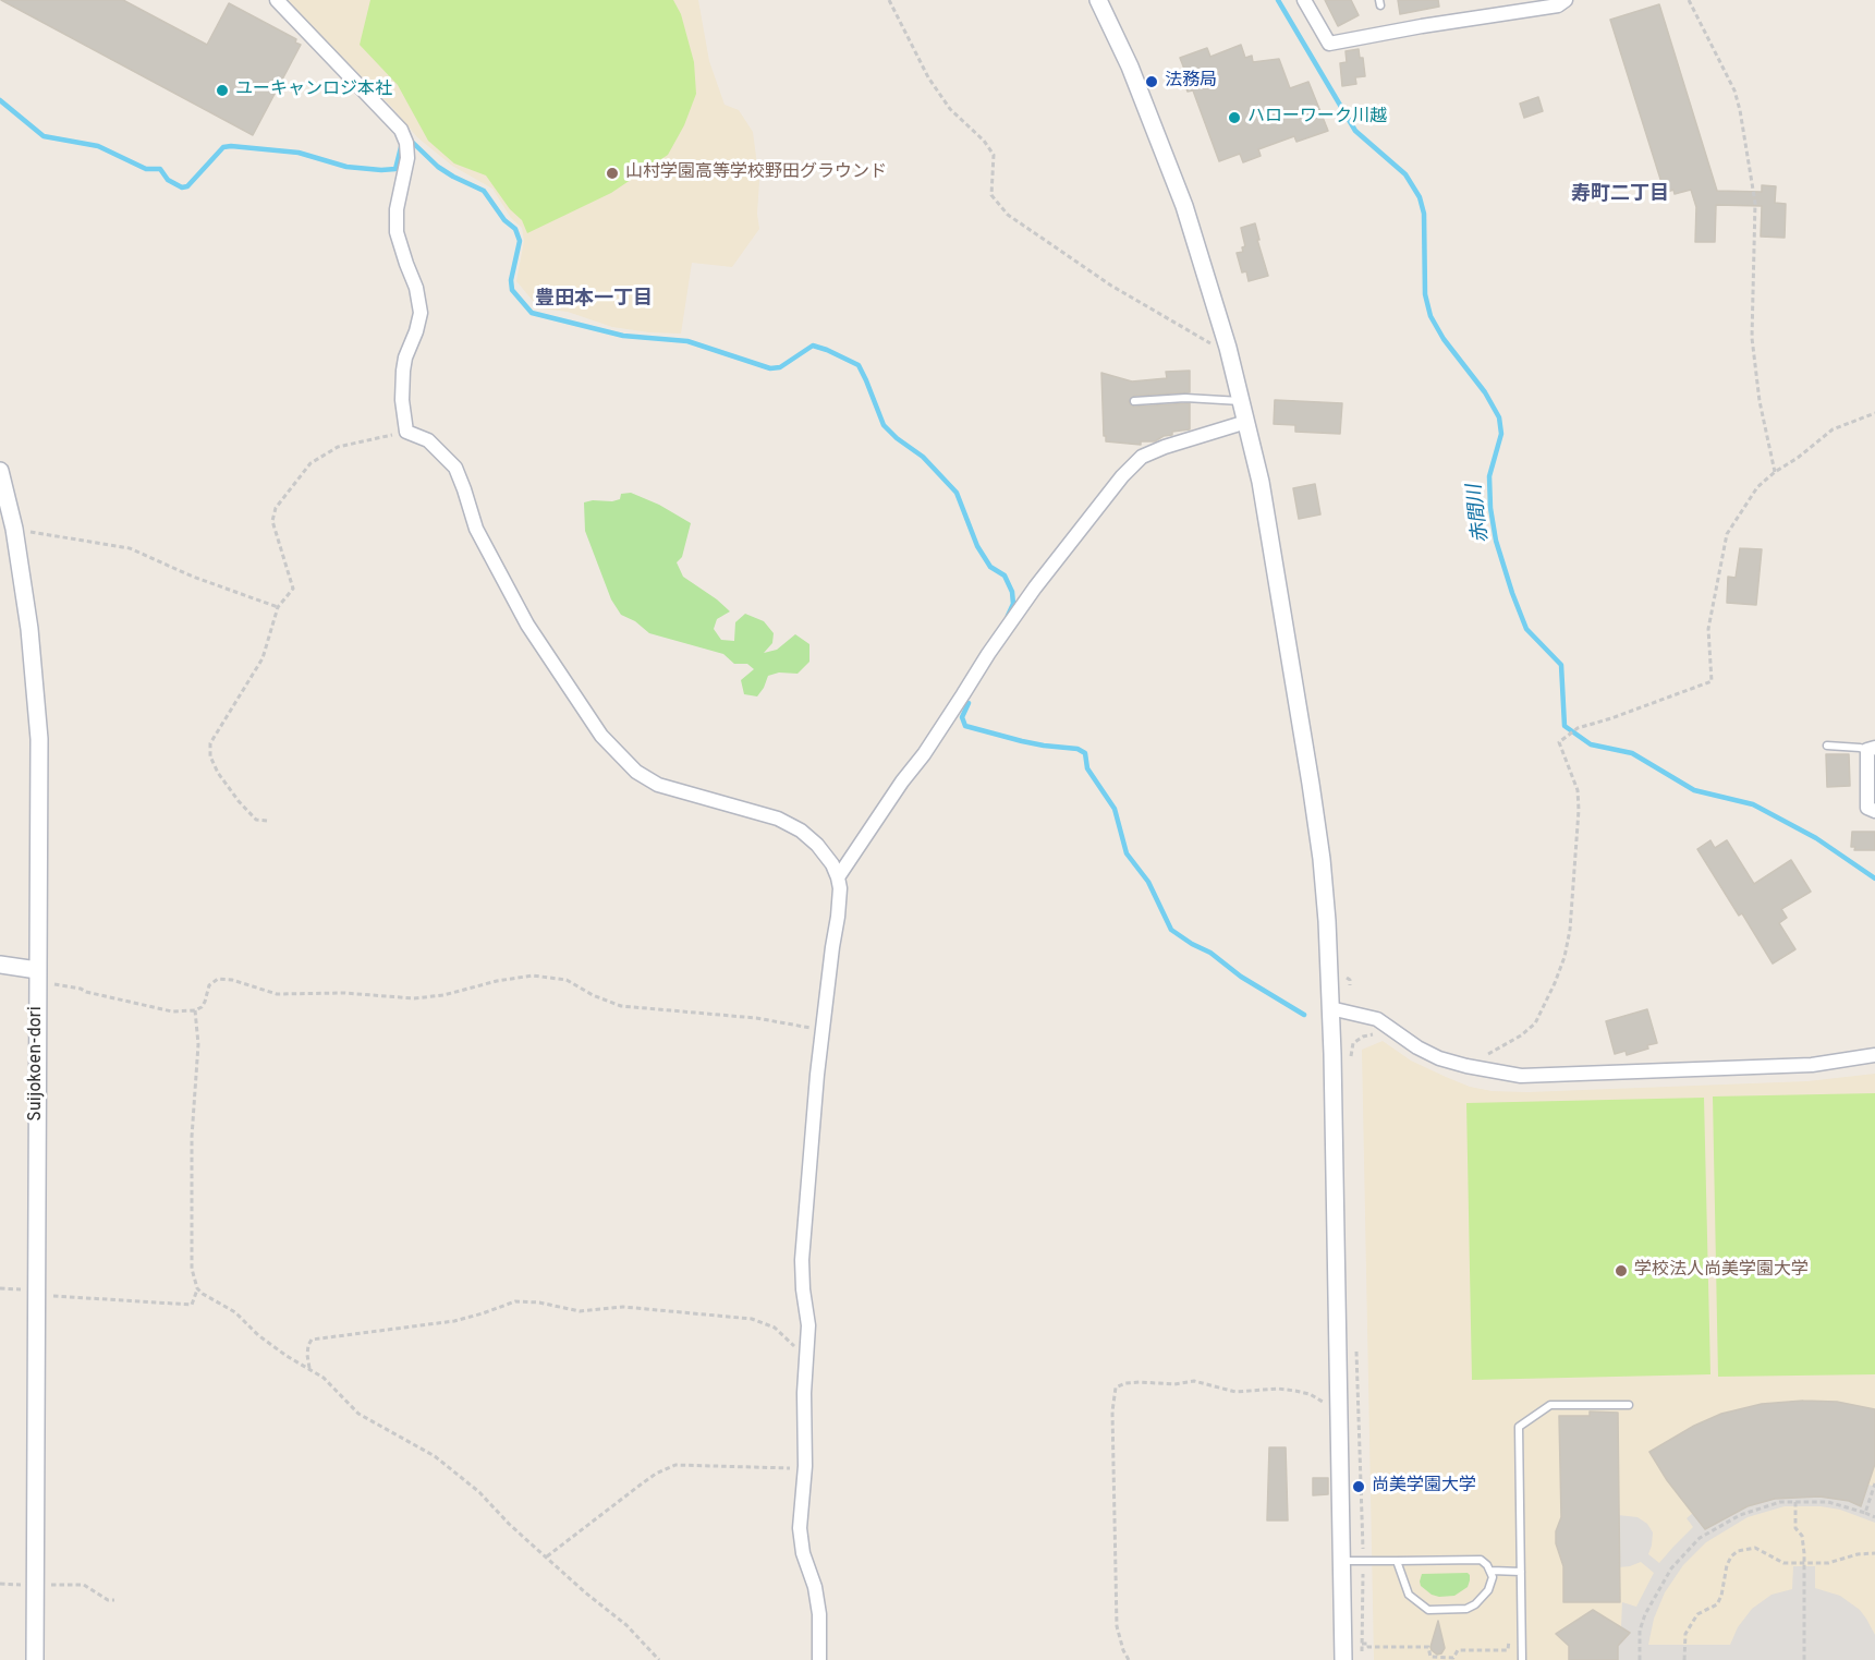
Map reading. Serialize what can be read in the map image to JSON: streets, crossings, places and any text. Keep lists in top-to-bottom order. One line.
{"streets":{"street":["Suijokoen-dori"]},"districts":["寿町二丁目","豊田本一丁目"],"water":["赤間川"],"places":["法務局","ユーキャンロジ本社","ハローワーク川越","山村学園高等学校野田グラウンド","学校法人尚美学園大学","尚美学園大学"]}
